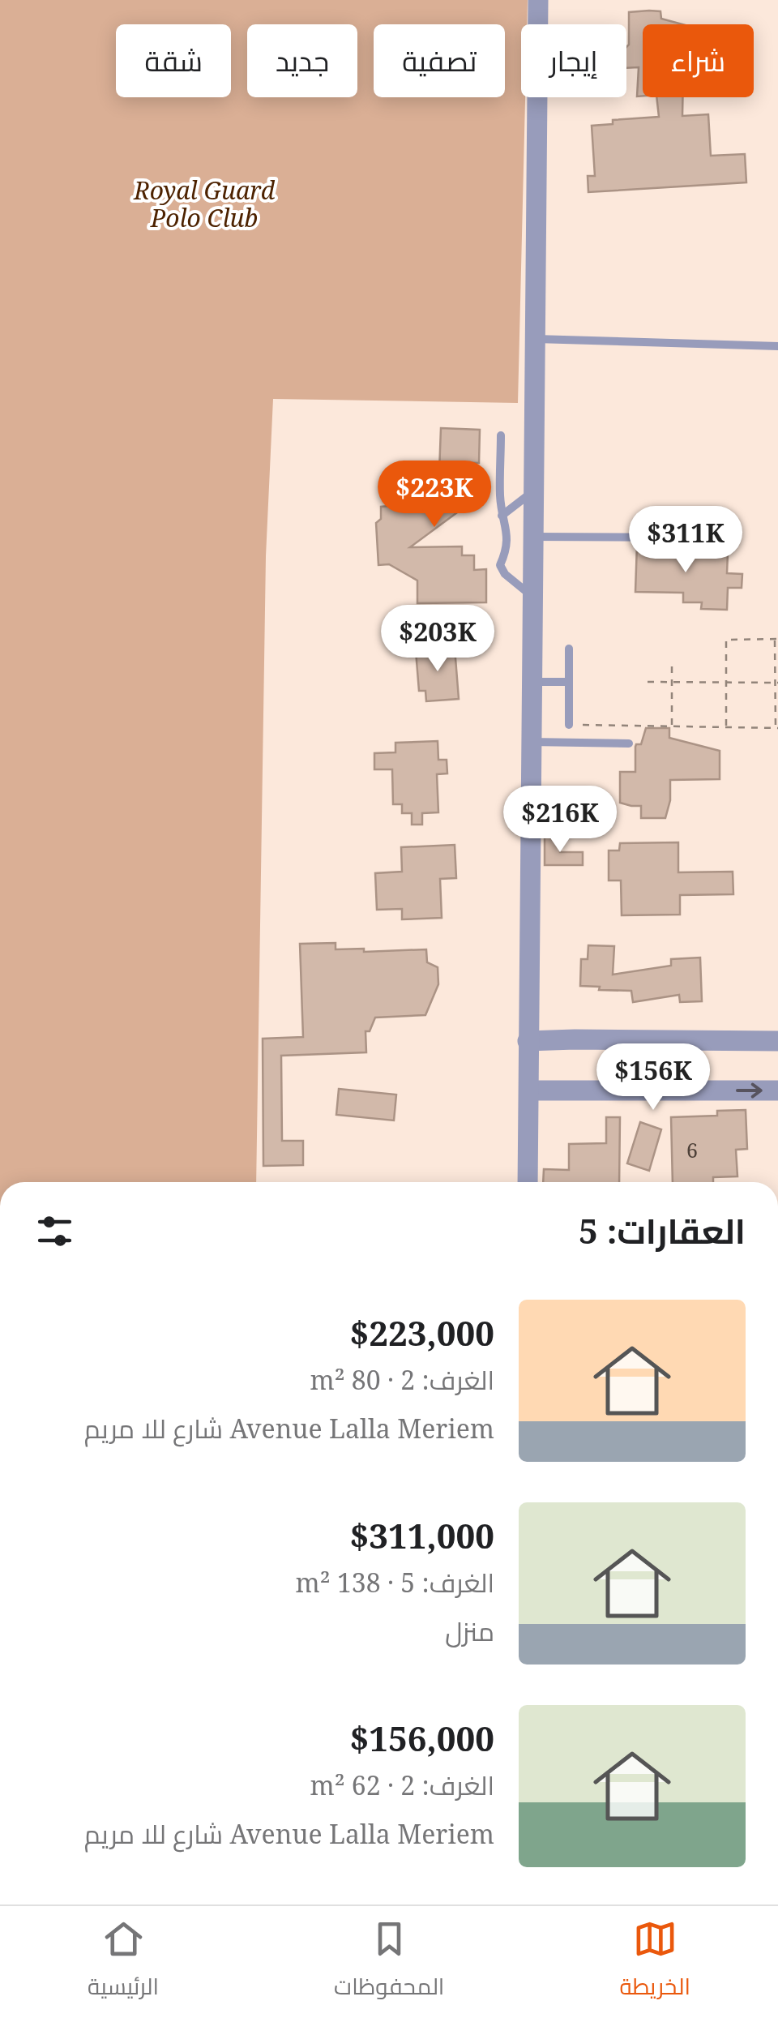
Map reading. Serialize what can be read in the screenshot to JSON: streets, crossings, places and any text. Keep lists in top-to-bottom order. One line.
{"parks":["Royal Guard Polo Club"],"house_numbers":["6"],"page":{"chip":["شراء","إيجار","تصفية","جديد","شقة"],"price":["$223K","$311K","$203K","$216K","$156K"],"heading":"العقارات: 5","list":[{"name":"$223,000","note":"الغرف: 2 · 80 m² · Avenue Lalla Meriem شارع للا مريم"},{"name":"$311,000","note":"الغرف: 5 · 138 m² · منزل"},{"name":"$156,000","note":"الغرف: 2 · 62 m² · Avenue Lalla Meriem شارع للا مريم"}],"tabs":["الخريطة","المحفوظات","الرئيسية"]}}
